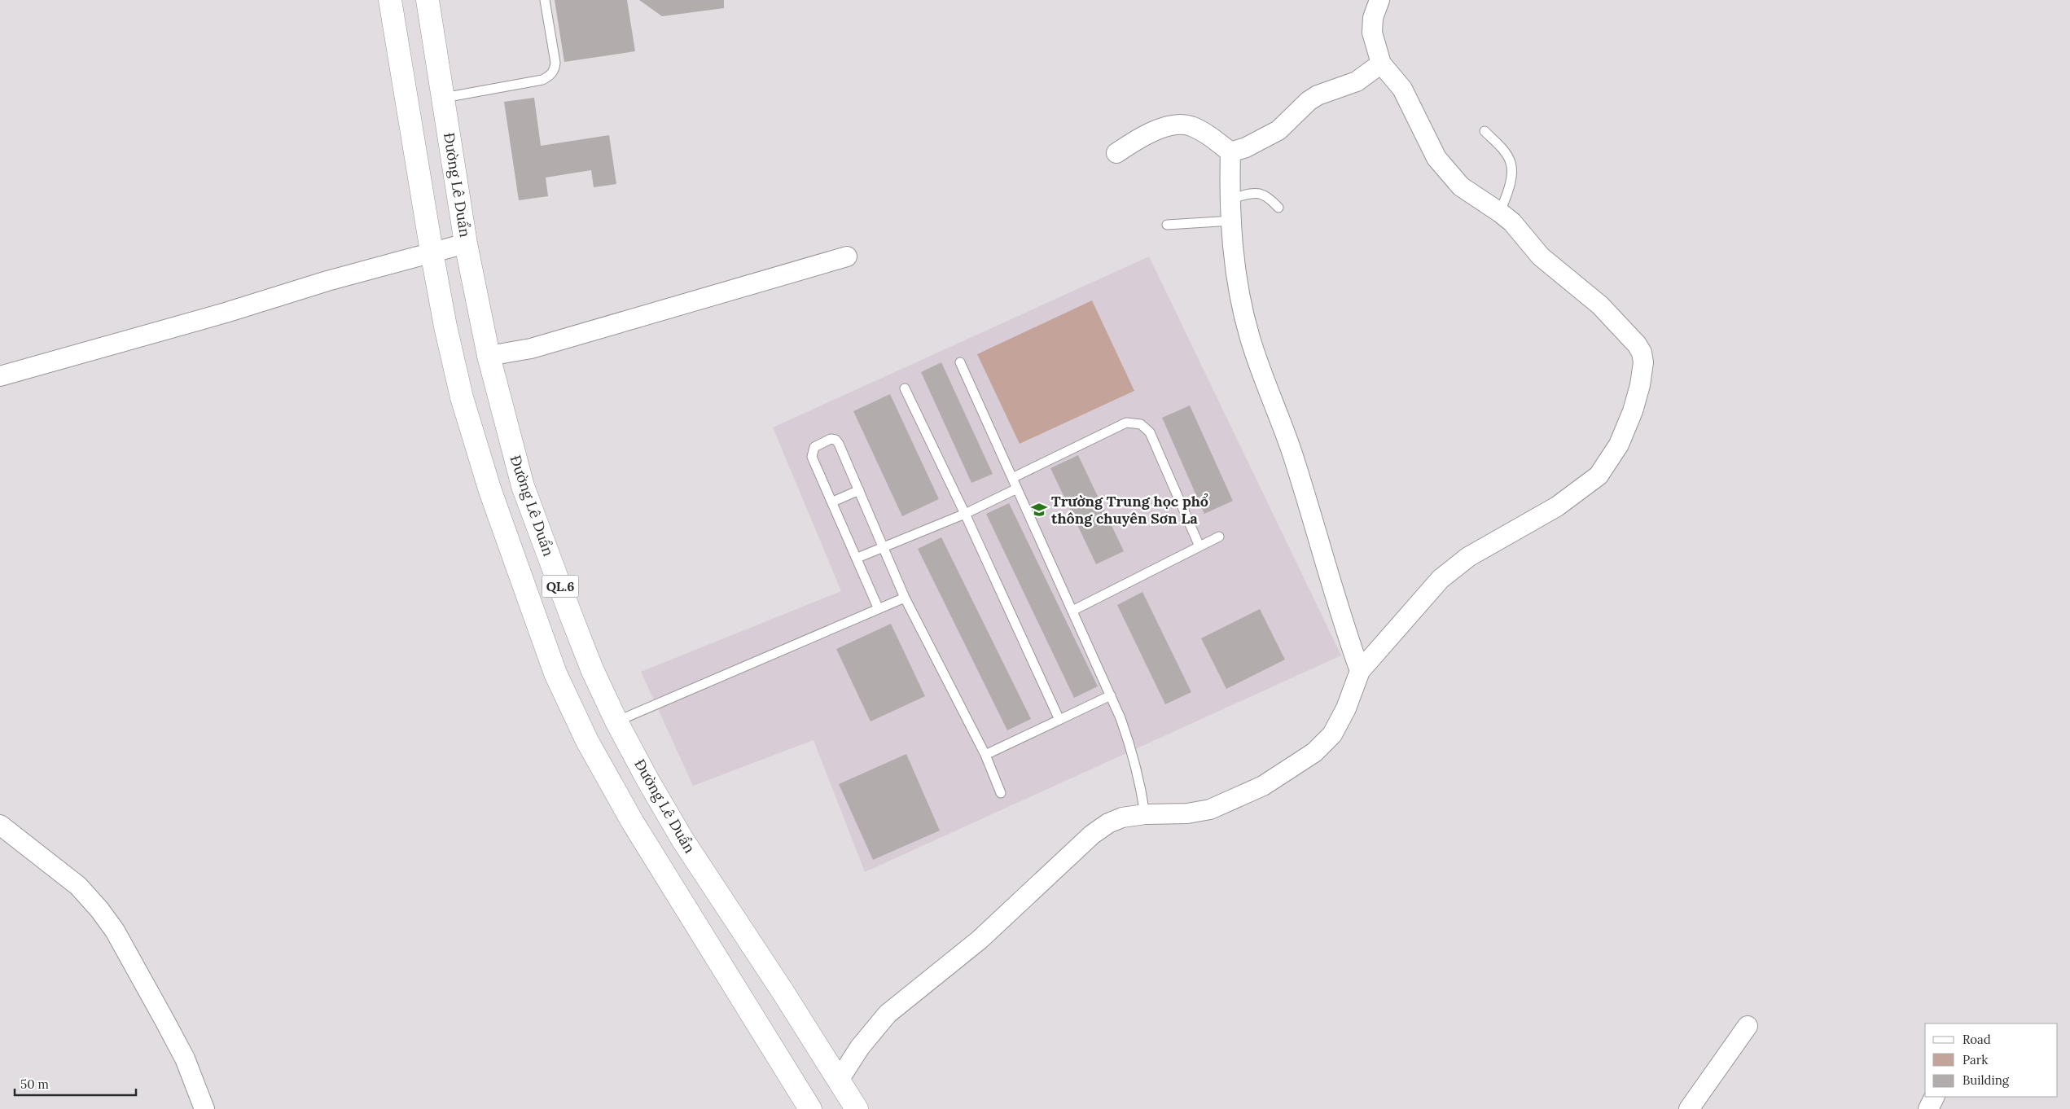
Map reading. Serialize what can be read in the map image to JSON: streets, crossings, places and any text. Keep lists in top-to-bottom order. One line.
{"streets":{"main road":["Đường Lê Duẩn","QL.6"]},"places":{"school or university":["Trường Trung học phổ thông chuyên Sơn La"]},"legend":["Road","Park","Building"],"scale_bar":"50 m"}
